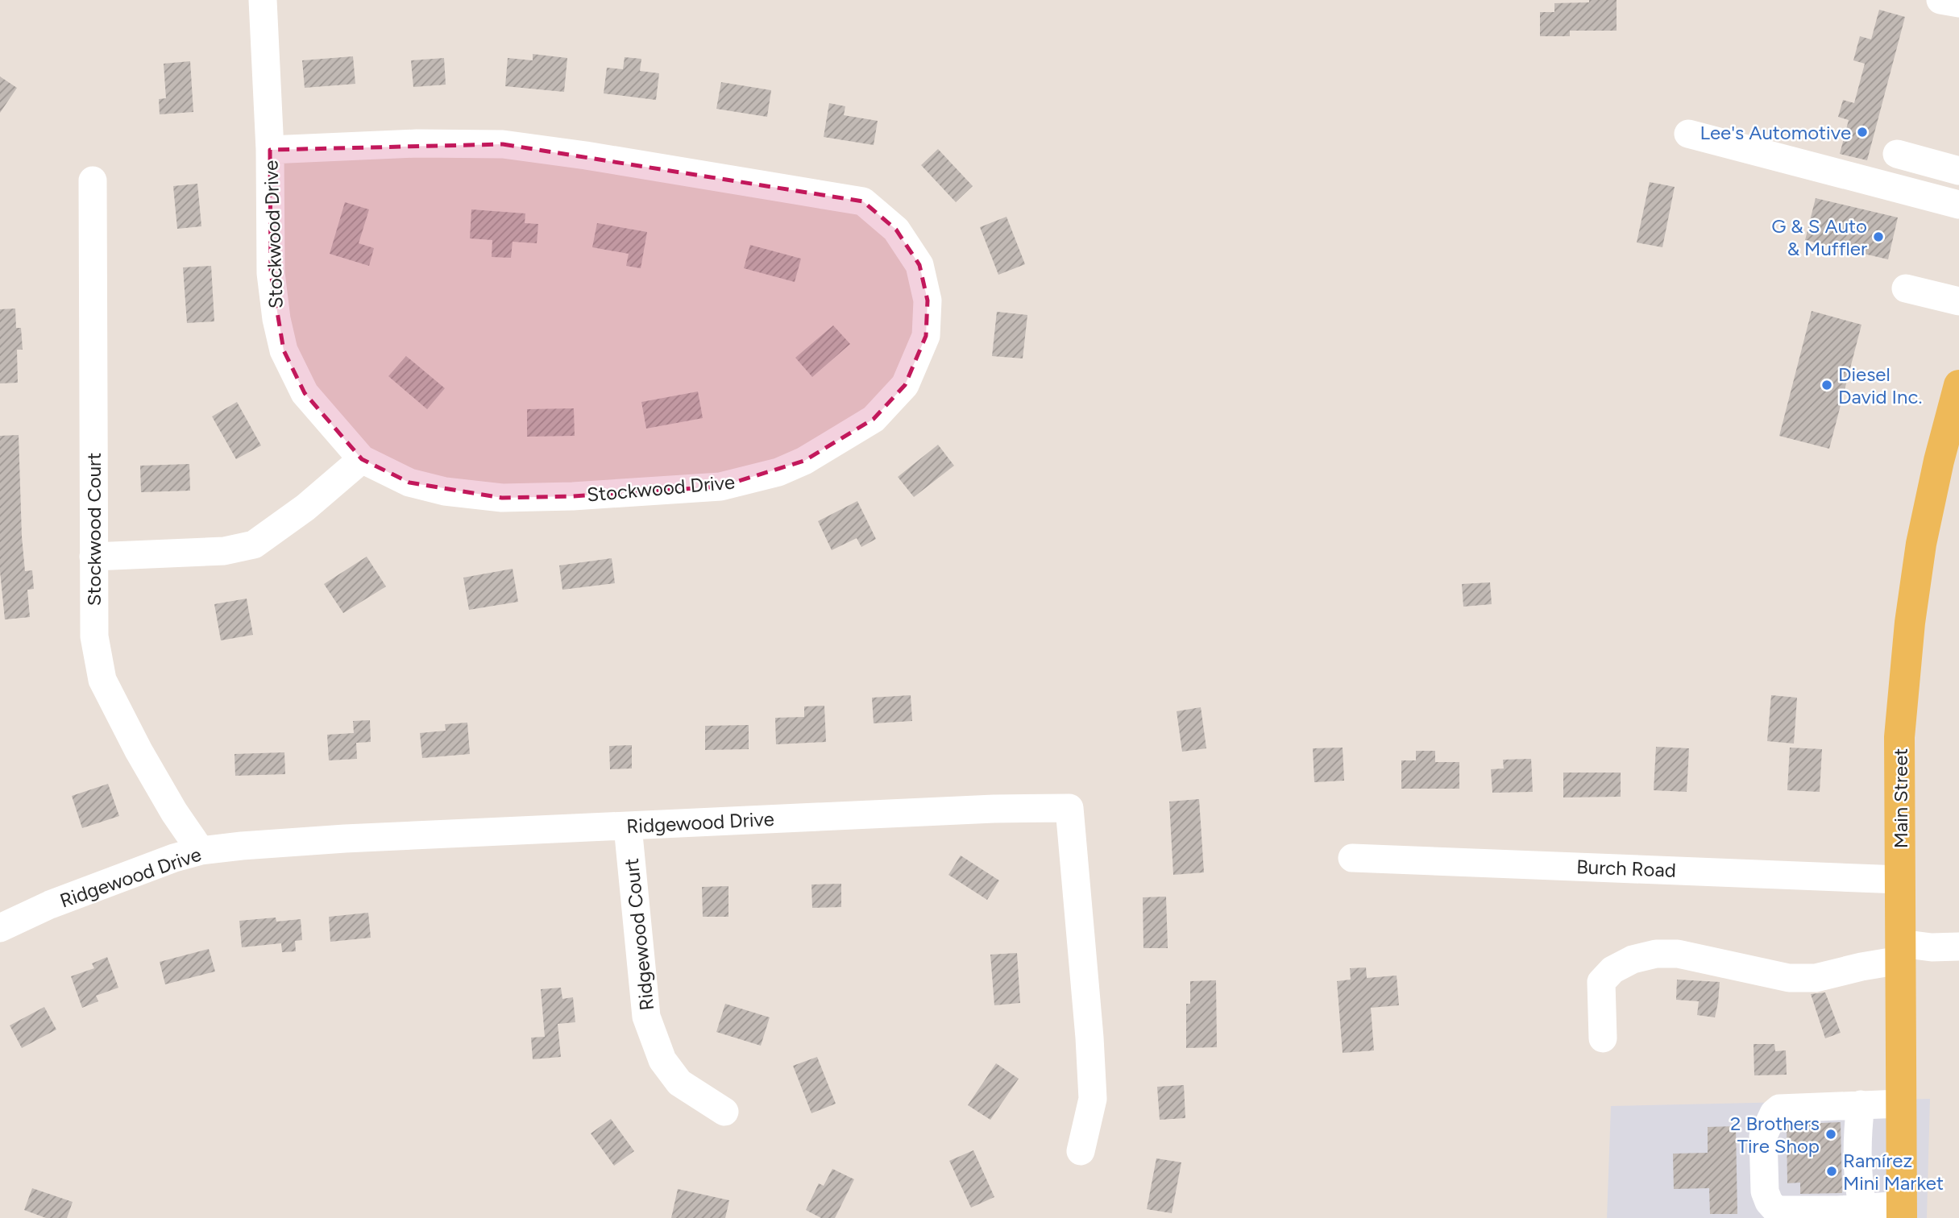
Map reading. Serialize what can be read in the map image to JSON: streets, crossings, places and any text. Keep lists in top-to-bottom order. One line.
{"streets":{"main road":["Main Street"],"street":["Stockwood Drive","Stockwood Court","Ridgewood Drive","Burch Road","Ridgewood Court"]},"crossings":[["Stockwood Court","Ridgewood Drive"],["Main Street","Burch Road"],["Ridgewood Drive","Ridgewood Court"]],"places":["Lee's Automotive","G & S Auto & Muffler","Diesel David Inc.","2 Brothers Tire Shop","Ramírez Mini Market"]}
